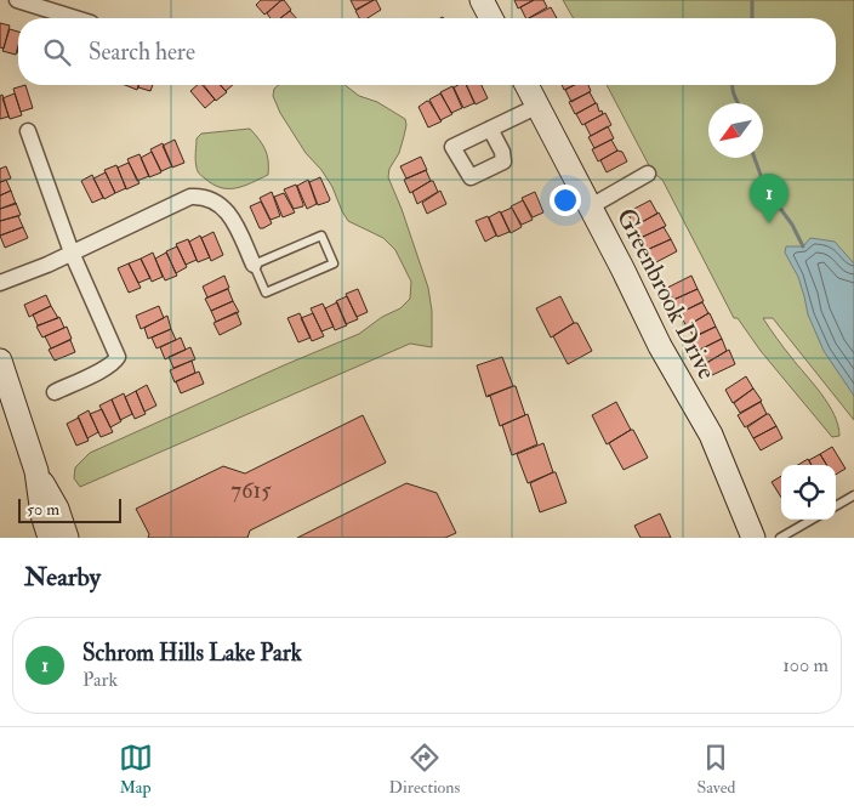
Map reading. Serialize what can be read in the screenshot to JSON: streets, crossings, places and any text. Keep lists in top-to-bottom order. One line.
{"streets":{"street":["Greenbrook Drive"]},"house_numbers":["7615"],"scale_bar":"50 m","north":"bottom left","page":{"search":"Search here","pins":"1","scale":"50 m","heading":"Nearby","list":[{"mark":"1","name":"Schrom Hills Lake Park","note":"Park","value":"100 m"}],"nav":["Map","Directions","Saved"]}}
